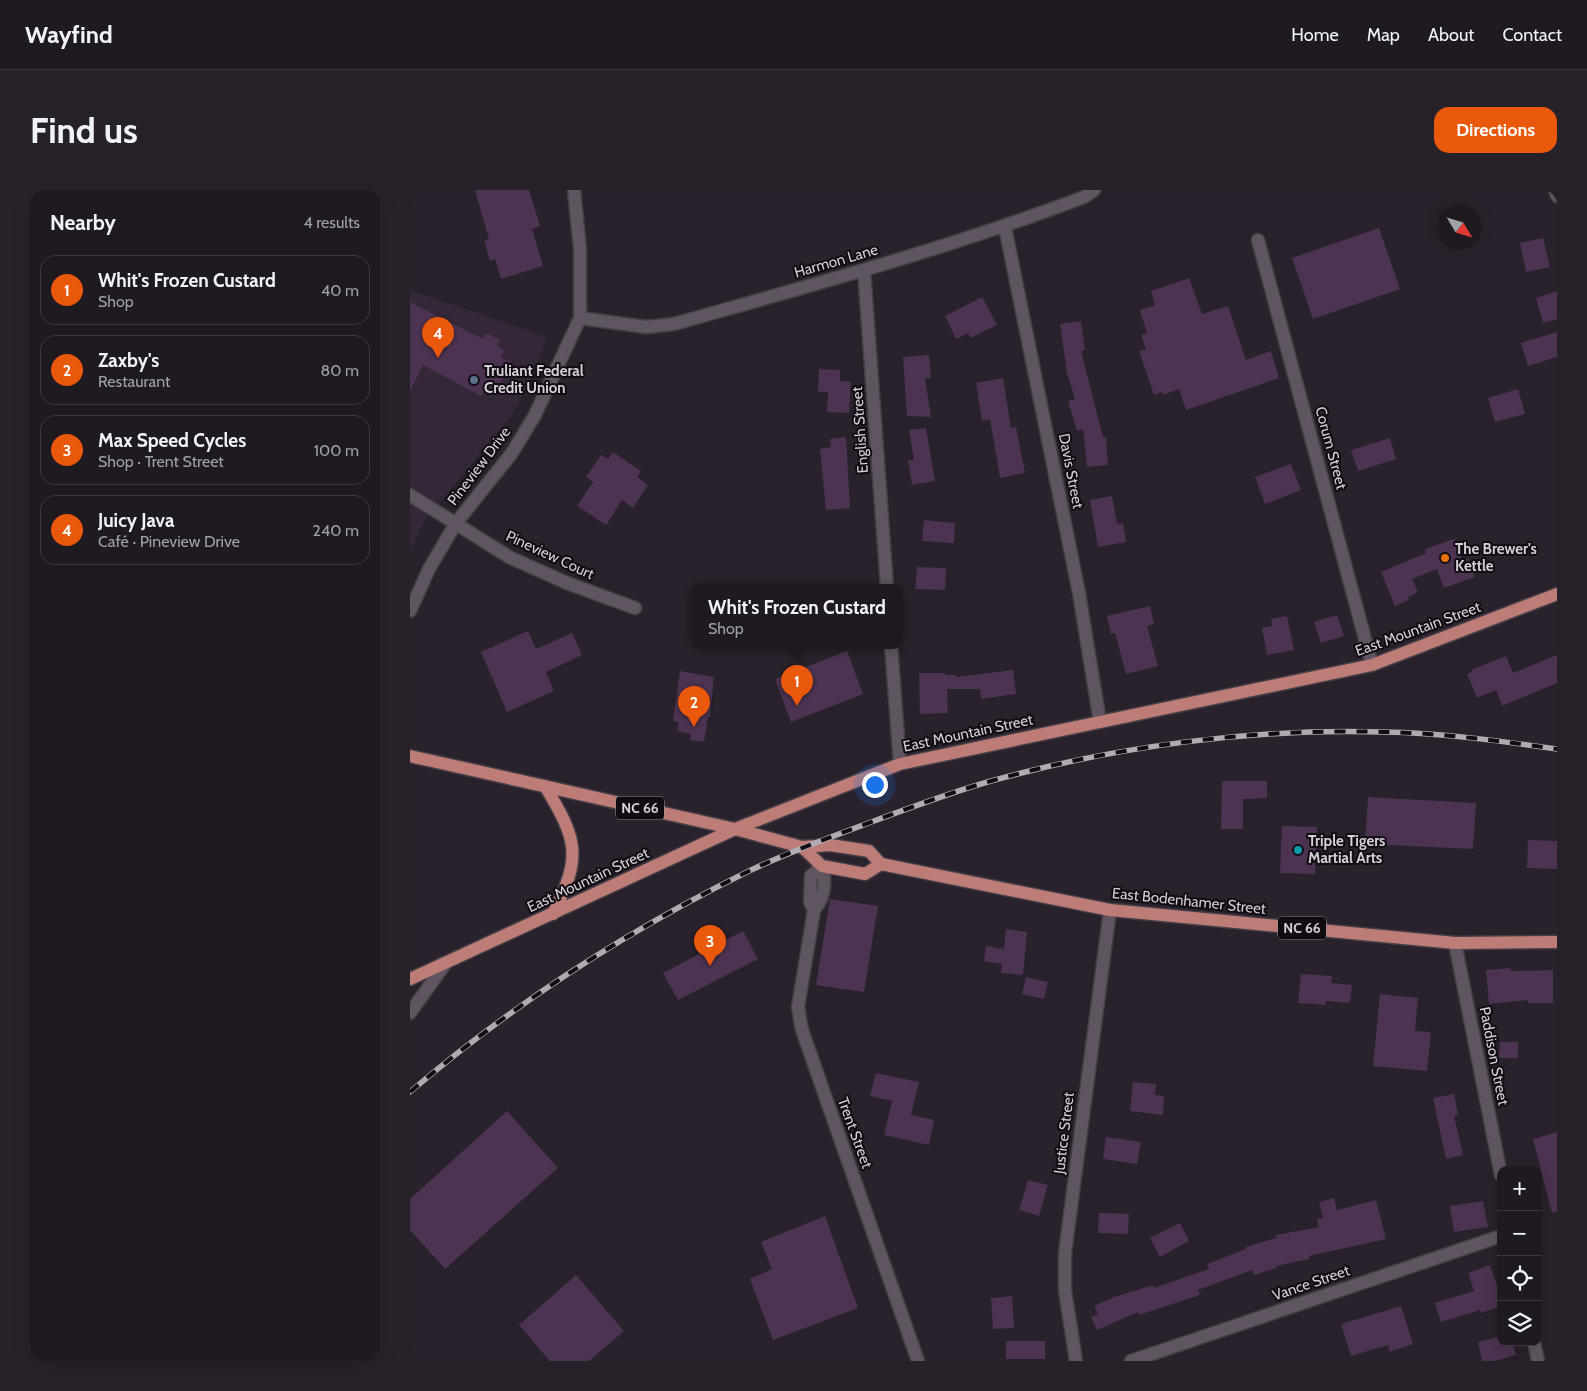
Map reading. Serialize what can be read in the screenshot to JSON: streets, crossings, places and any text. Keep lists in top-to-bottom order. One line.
{"streets":{"main road":["East Mountain Street","NC 66","East Bodenhamer Street"],"street":["Harmon Lane","English Street","Corum Street","Pineview Drive","Davis Street","Pineview Court","Paddison Street","Trent Street","Justice Street","Vance Street"]},"crossings":[["Harmon Lane","English Street"],["Harmon Lane","Pineview Drive"],["Harmon Lane","Davis Street"],["Corum Street","East Mountain Street"],["Pineview Drive","Pineview Court"],["Davis Street","East Mountain Street"],["East Mountain Street","NC 66"],["East Mountain Street","East Bodenhamer Street"],["NC 66","East Bodenhamer Street"],["East Bodenhamer Street","Paddison Street"],["East Bodenhamer Street","Trent Street"],["East Bodenhamer Street","Justice Street"]],"places":["Truliant Federal Credit Union","The Brewer's Kettle","Triple Tigers Martial Arts"],"north":"bottom right","page":{"header":"Wayfind","nav":["Home","Map","About","Contact"],"buttons":"Directions","title":"Find us","heading":["Nearby","4 results"],"list":[{"mark":"1","name":"Whit's Frozen Custard","note":"Shop","value":"40 m"},{"mark":"2","name":"Zaxby's","note":"Restaurant","value":"80 m"},{"mark":"3","name":"Max Speed Cycles","note":"Shop · Trent Street","value":"100 m"},{"mark":"4","name":"Juicy Java","note":"Café · Pineview Drive","value":"240 m"}],"pins":["4","1","2","3"],"popup":["Whit's Frozen Custard","Shop"],"map_buttons":["+","−"]}}
